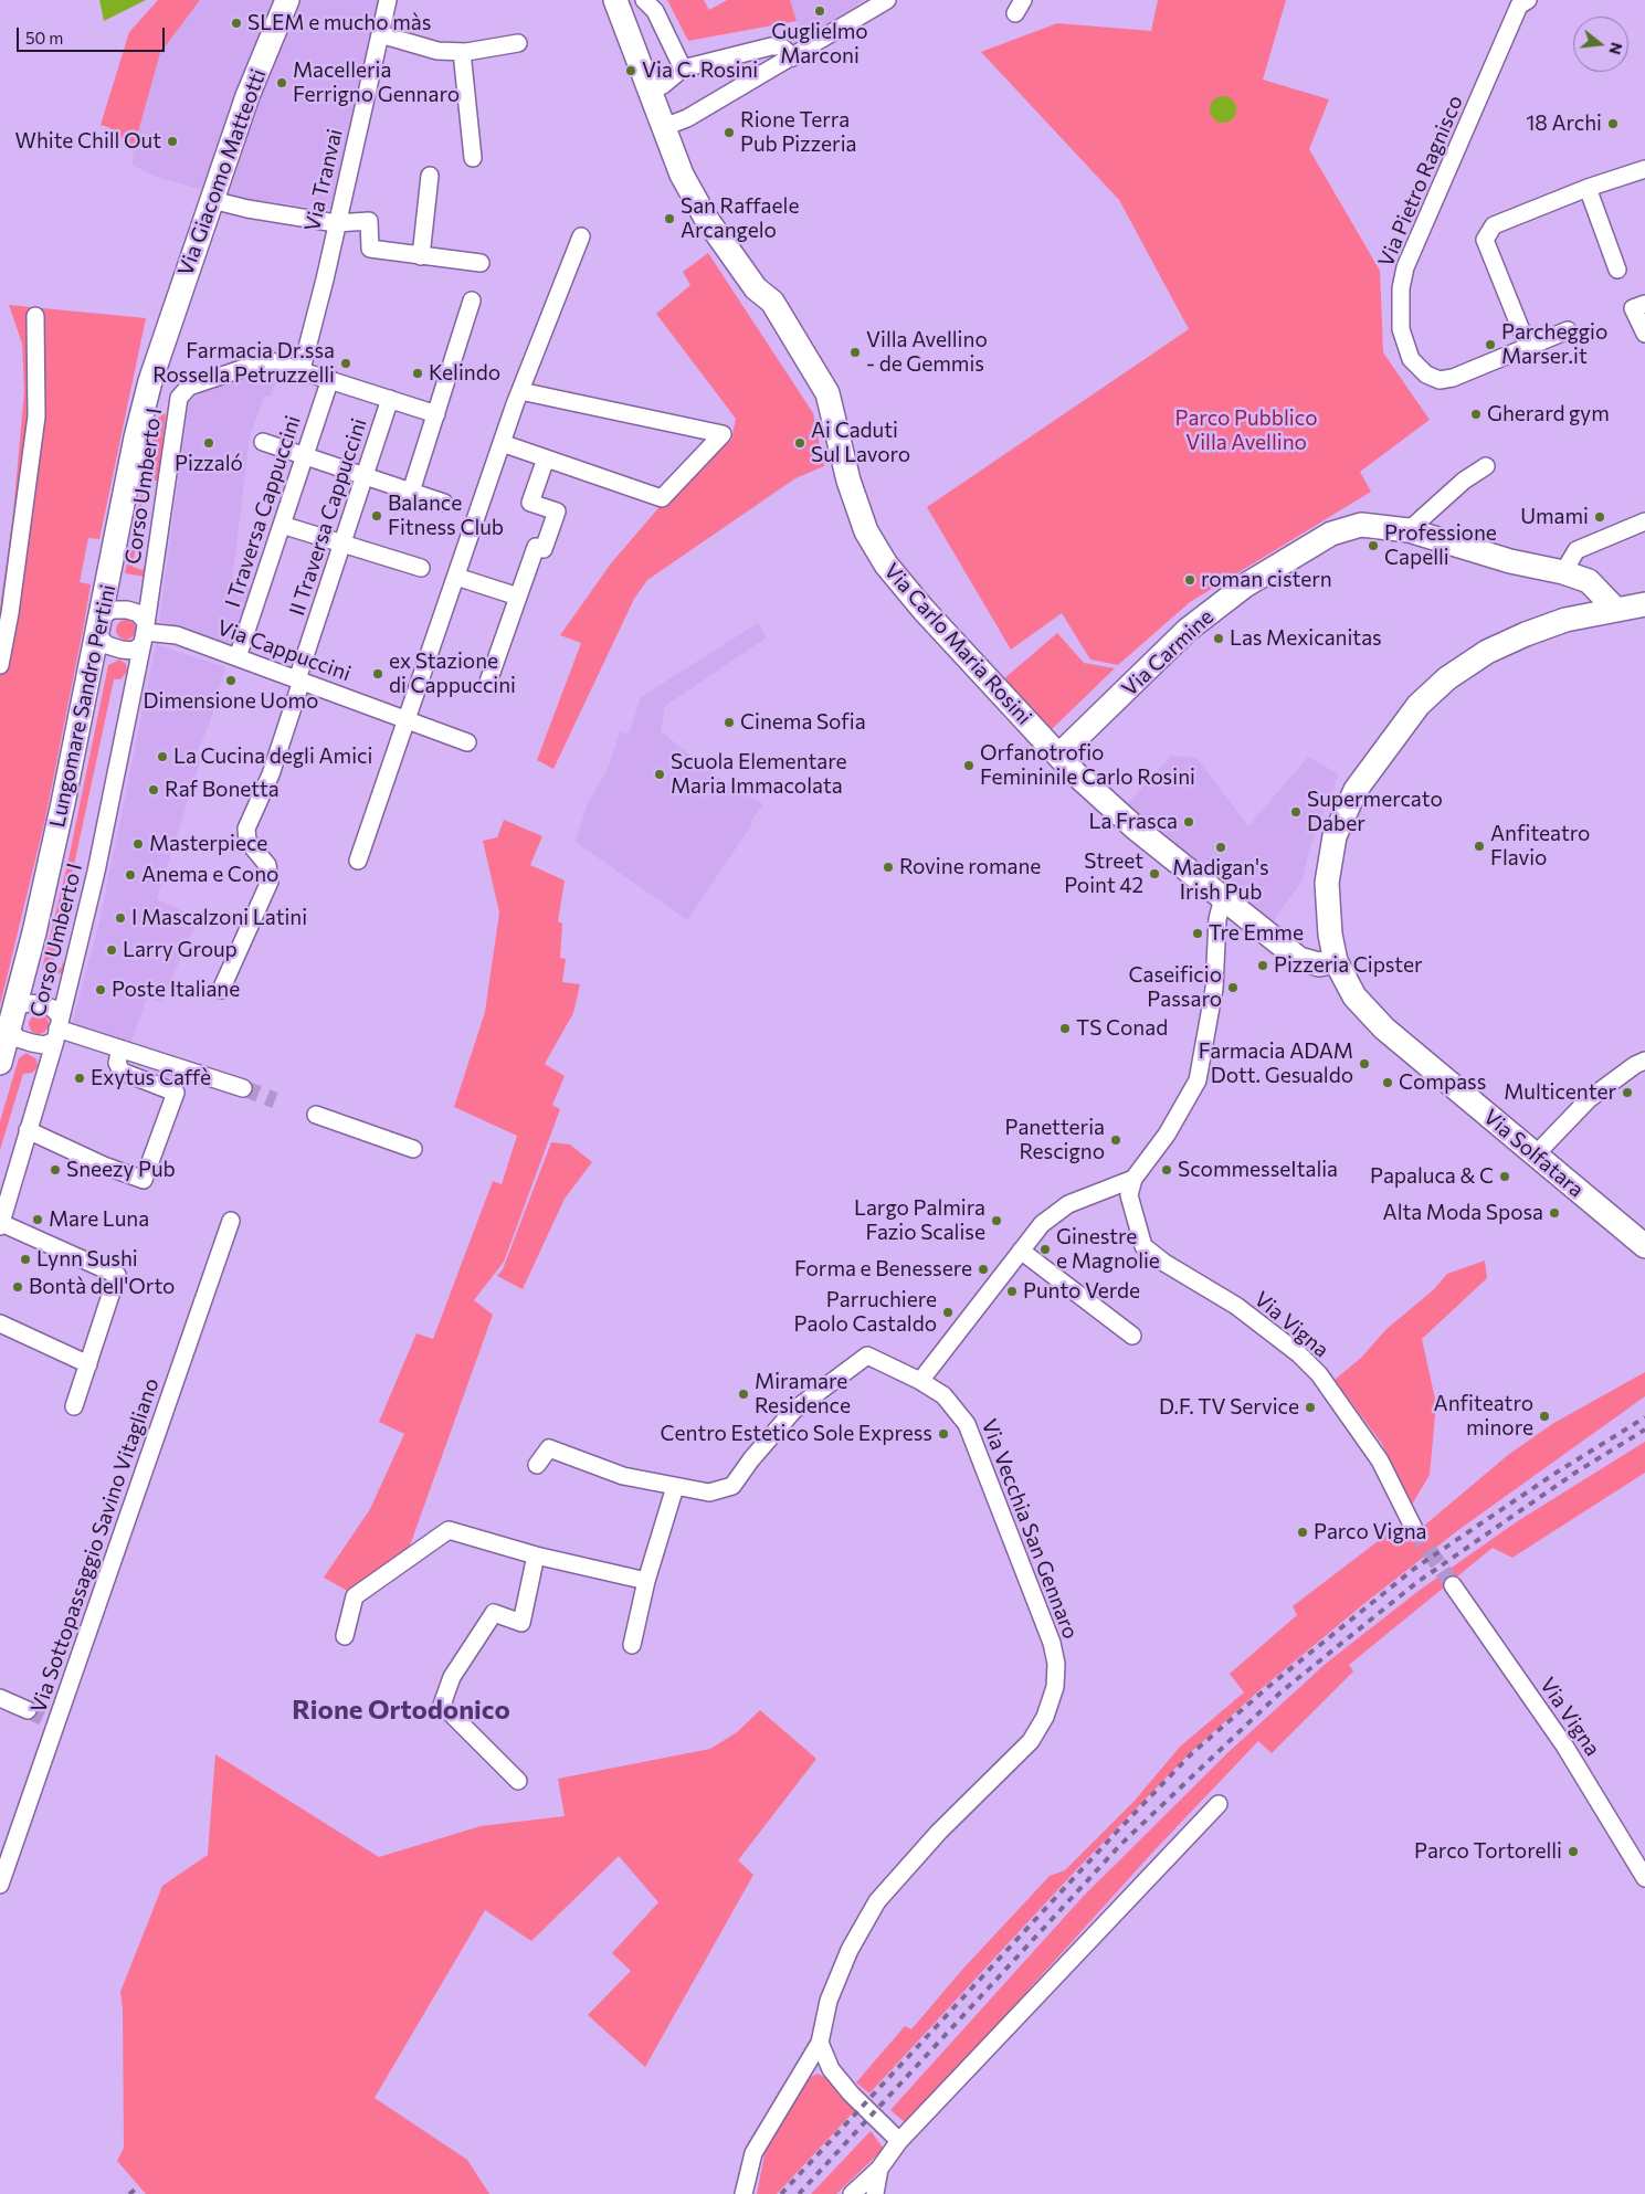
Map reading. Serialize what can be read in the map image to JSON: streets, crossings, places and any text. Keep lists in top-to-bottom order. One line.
{"streets":{"street":["Via Giacomo Matteotti","Via Tranvai","Via Pietro Ragnisco","Corso Umberto I","I Traversa Cappuccini","II Traversa Cappuccini","Via Carlo Maria Rosini","Via Cappuccini","Via Carmine","Lungomare Sandro Pertini","Via Solfatara","Via Vigna","Via Vecchia San Gennaro","Via Sottopassaggio Savino Vitagliano"]},"crossings":[["Via Giacomo Matteotti","Lungomare Sandro Pertini"],["Via Tranvai","Corso Umberto I"],["Corso Umberto I","I Traversa Cappuccini"],["Corso Umberto I","II Traversa Cappuccini"],["Corso Umberto I","Via Cappuccini"],["Corso Umberto I","Lungomare Sandro Pertini"],["I Traversa Cappuccini","Via Cappuccini"],["II Traversa Cappuccini","Via Cappuccini"],["Via Carlo Maria Rosini","Via Carmine"],["Via Carlo Maria Rosini","Via Solfatara"],["Via Cappuccini","Lungomare Sandro Pertini"],["Via Carmine","Via Solfatara"]],"districts":["Rione Ortodonico"],"parks":["Parco Pubblico Villa Avellino"],"places":["Guglielmo Marconi","SLEM e mucho màs","Via C. Rosini","Macelleria Ferrigno Gennaro","18 Archi","Rione Terra Pub Pizzeria","White Chill Out","San Raffaele Arcangelo","Parcheggio Marser.it","Villa Avellino - de Gemmis","Farmacia Dr.ssa Rossella Petruzzelli","Kelindo","Gherard gym","Pizzaló","Ai Caduti Sul Lavoro","Balance Fitness Club","Umami","Professione Capelli","roman cistern","Las Mexicanitas","ex Stazione di Cappuccini","Dimensione Uomo","Cinema Sofia","La Cucina degli Amici","Orfanotrofio Femininile Carlo Rosini","Scuola Elementare Maria Immacolata","Raf Bonetta","Supermercato Daber","La Frasca","Masterpiece","Anfiteatro Flavio","Madigan's Irish Pub","Rovine romane","Street Point 42","Anema e Cono","I Mascalzoni Latini","Tre Emme","Larry Group","Pizzeria Cipster","Caseificio Passaro","Poste Italiane","TS Conad","Farmacia ADAM Dott. Gesualdo","Exytus Caffè","Compass","Multicenter","Panetteria Rescigno","Sneezy Pub","ScommesseItalia","Papaluca & C","Alta Moda Sposa","Mare Luna","Largo Palmira Fazio Scalise","Ginestre e Magnolie","Lynn Sushi","Forma e Benessere","Bontà dell'Orto","Punto Verde","Parruchiere Paolo Castaldo","Miramare Residence","D.F. TV Service","Anfiteatro minore","Centro Estetico Sole Express","Parco Vigna","Parco Tortorelli"],"scale_bar":"50 m","north":"right"}
